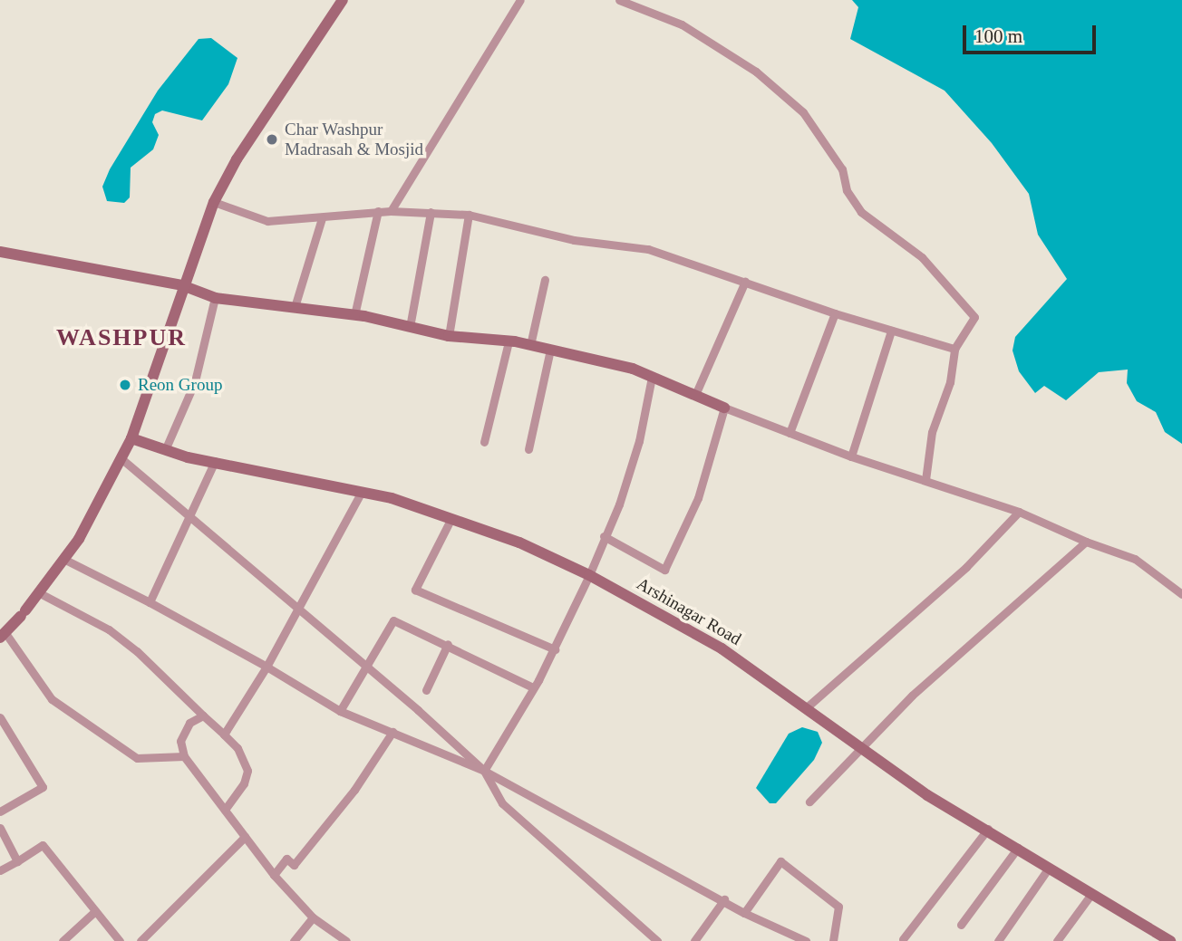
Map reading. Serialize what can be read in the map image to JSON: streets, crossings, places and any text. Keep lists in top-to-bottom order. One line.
{"streets":{"street":["Arshinagar Road"]},"districts":["WASHPUR"],"places":["Char Washpur Madrasah & Mosjid","Reon Group"],"scale_bar":"100 m"}
